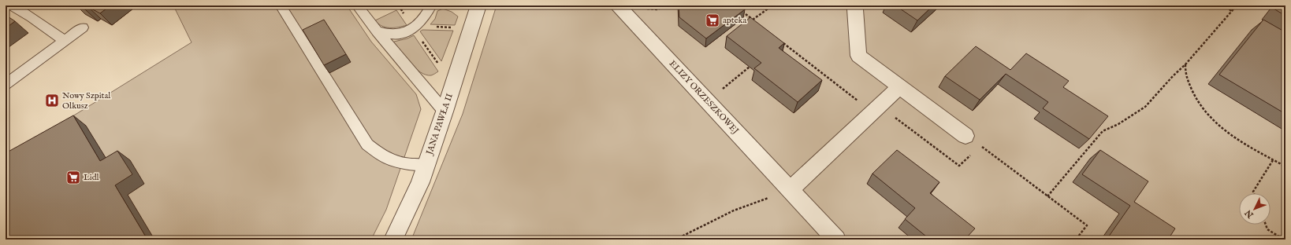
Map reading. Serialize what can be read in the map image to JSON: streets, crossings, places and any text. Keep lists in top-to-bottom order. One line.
{"streets":{"street":["ELIZY ORZESZKOWEJ","JANA PAWŁA II"]},"places":{"supermarket":["apteka","Lidl"],"hospital":["Nowy Szpital Olkusz"]},"north":"bottom left"}
